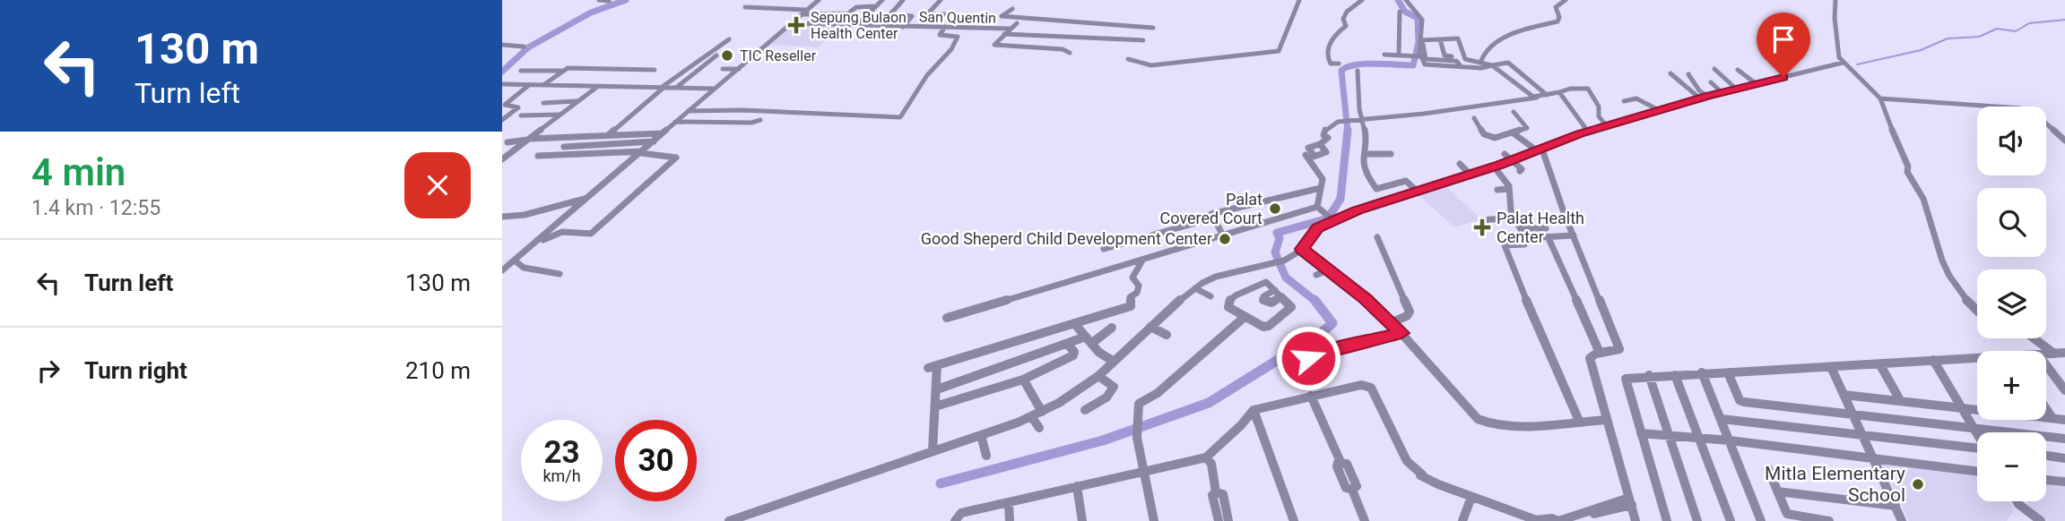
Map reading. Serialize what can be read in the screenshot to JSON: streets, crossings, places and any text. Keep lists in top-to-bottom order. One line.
{"streets":{"street":["San Quentin"]},"places":{"health":["Sepung Bulaon Health Center","Palat Health Center"],"other":["TIC Reseller","Palat Covered Court","Good Sheperd Child Development Center","Mitla Elementary School"]},"page":{"turn":["130 m","Turn left"],"map_buttons":["+","−"],"heading":["4 min","1.4 km · 12:55"],"list":[{"name":"Turn left","value":"130 m"},{"name":"Turn right","value":"210 m"}],"speed":"23 km/h","limit":"30"}}
